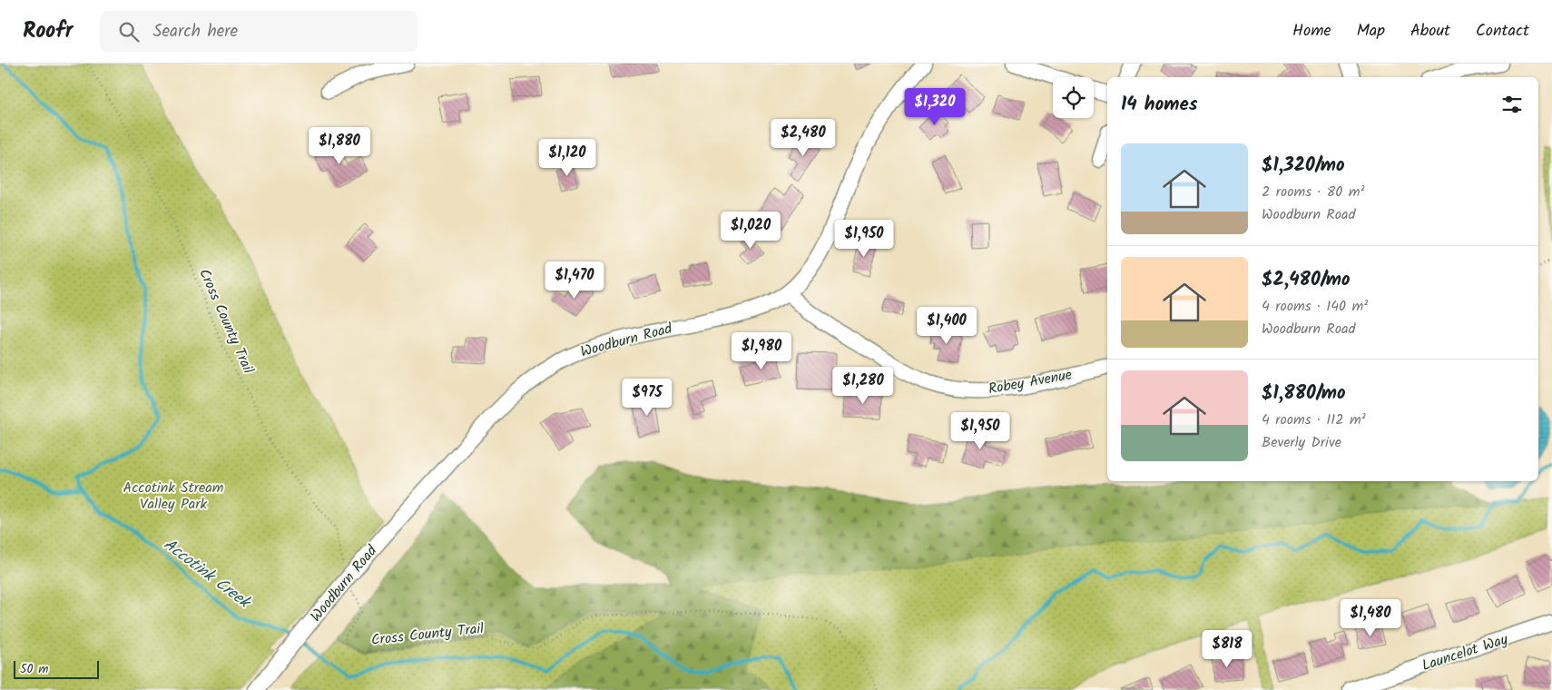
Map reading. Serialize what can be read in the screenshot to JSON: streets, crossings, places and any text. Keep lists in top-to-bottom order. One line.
{"streets":{"street":["Woodburn Road","Robey Avenue","Launcelot Way"],"path":["Cross County Trail"]},"crossings":[["Cross County Trail","Woodburn Road"],["Woodburn Road","Robey Avenue"]],"water":["Accotink Creek"],"parks":["Accotink Stream Valley Park"],"scale_bar":"50 m","page":{"header":"Roofr","search":"Search here","nav":["Home","Map","About","Contact"],"heading":"14 homes","price":["$1,320","$2,480","$1,880","$1,120","$1,020","$1,950","$1,470","$1,400","$1,980","$1,280","$975","$1,950","$1,480","$818"],"list":[{"name":"$1,320/mo","note":"2 rooms · 80 m² · Woodburn Road"},{"name":"$2,480/mo","note":"4 rooms · 140 m² · Woodburn Road"},{"name":"$1,880/mo","note":"4 rooms · 112 m² · Beverly Drive"}],"scale":"50 m"}}
